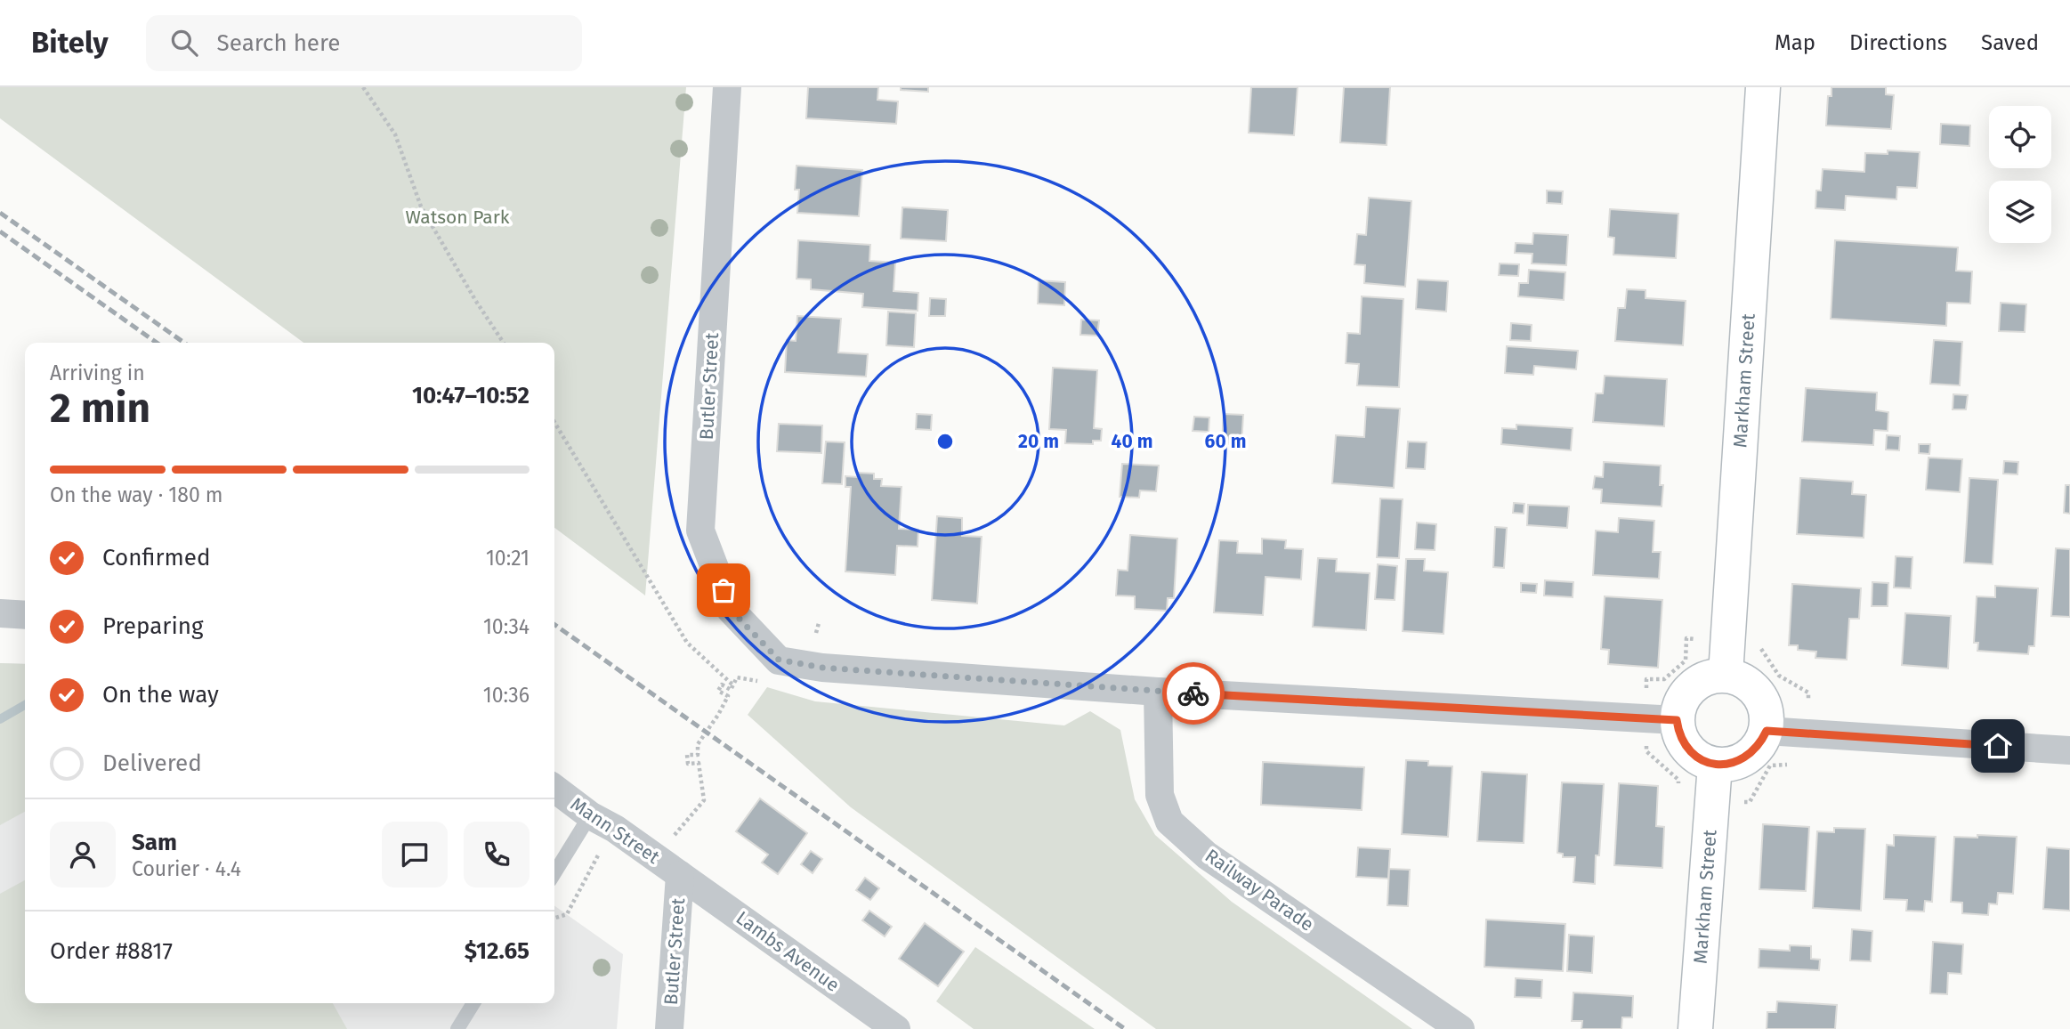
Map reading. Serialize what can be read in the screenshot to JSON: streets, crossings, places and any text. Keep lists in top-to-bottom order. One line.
{"streets":{"street":["Markham Street","Butler Street","Mann Street","Railway Parade","Lambs Avenue"]},"crossings":[["Butler Street","Mann Street"],["Butler Street","Railway Parade"],["Butler Street","Lambs Avenue"],["Mann Street","Lambs Avenue"]],"parks":["Watson Park"],"page":{"header":"Bitely","search":"Search here","nav":["Map","Directions","Saved"],"heading":["2 min","Arriving in","10:47–10:52"],"panel":["Sam","Courier · 4.4","Order #8817","$12.65"],"bar":"On the way · 180 m","list":[["Confirmed","10:21"],["Preparing","10:34"],["On the way","10:36"],"Delivered"]},"rings":["20 m","40 m","60 m"]}
